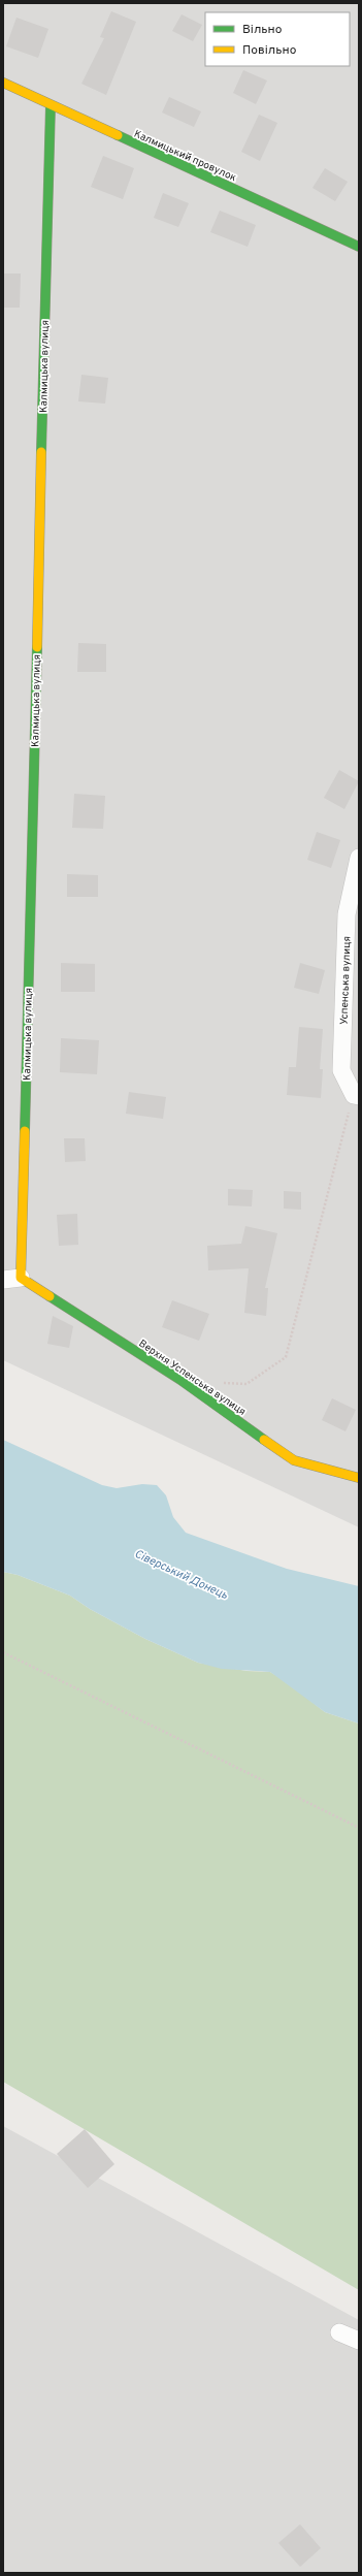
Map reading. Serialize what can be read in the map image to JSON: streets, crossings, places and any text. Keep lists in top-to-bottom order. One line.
{"streets":{"street":["Калмицький провулок","Калмицька вулиця","Успенська вулиця","Верхня Успенська вулиця"]},"crossings":[["Калмицький провулок","Калмицька вулиця"],["Калмицька вулиця","Верхня Успенська вулиця"]],"water":["Сіверський Донець"],"legend":["Вільно","Повільно"]}
